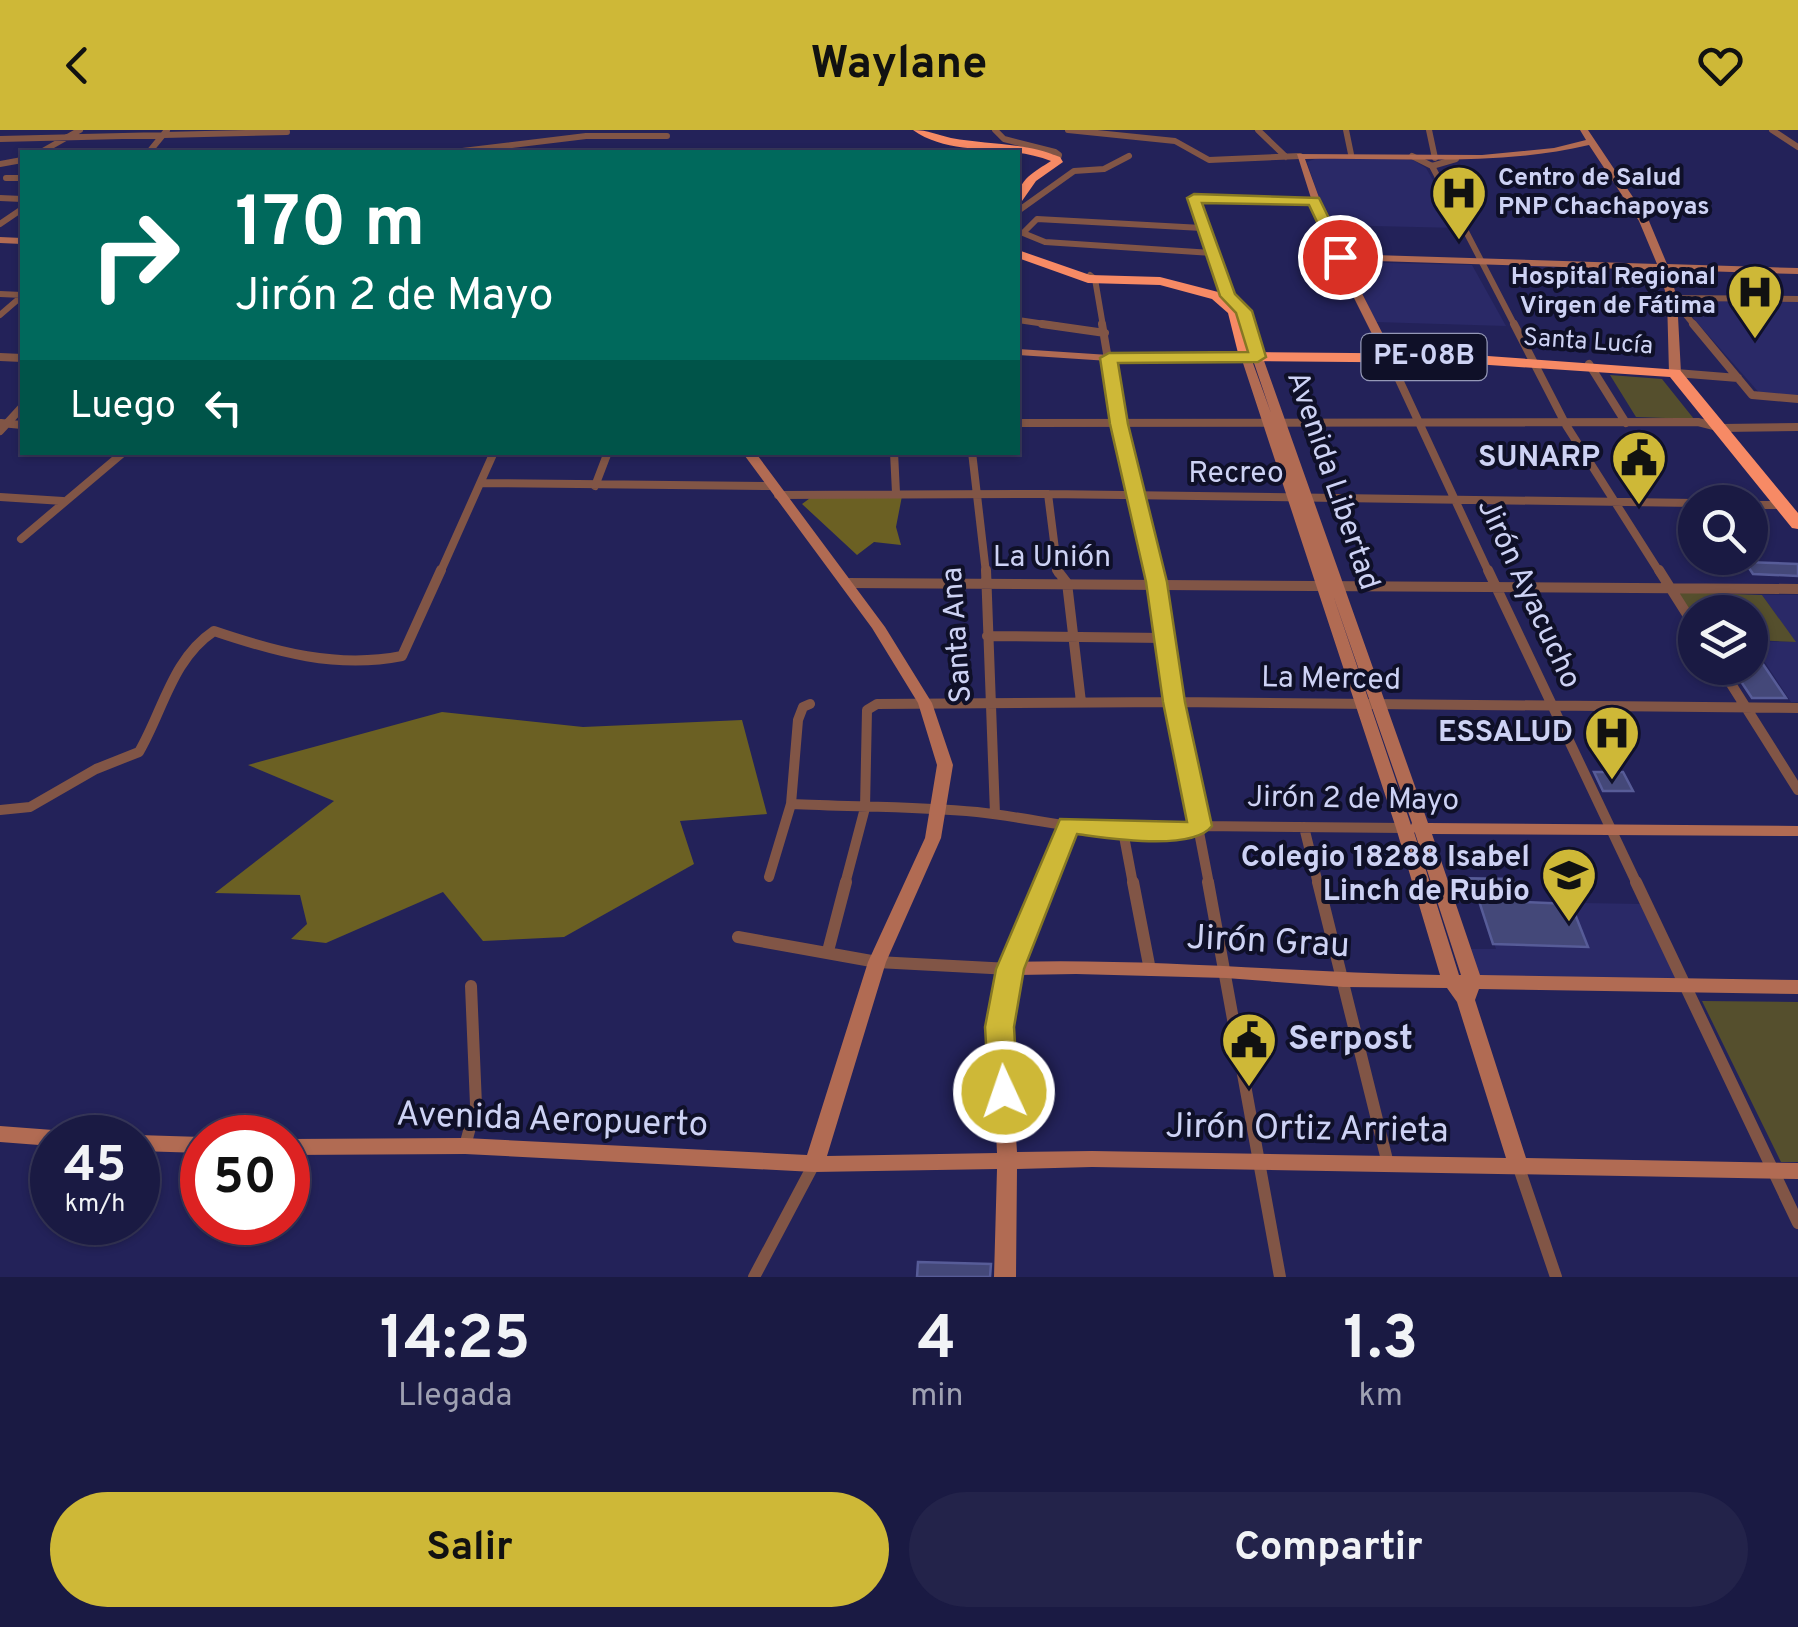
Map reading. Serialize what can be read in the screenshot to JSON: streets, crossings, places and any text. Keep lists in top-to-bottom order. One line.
{"streets":{"highway":["Santa Lucía","PE-08B","Avenida Libertad"],"main road":["Jirón Ayacucho","Jirón 2 de Mayo","Jirón Grau","Avenida Aeropuerto","Jirón Ortiz Arrieta"],"street":["Recreo","La Unión","Santa Ana","La Merced"]},"crossings":[["Santa Lucía","Avenida Libertad"],["Santa Lucía","Jirón Ayacucho"],["Recreo","Avenida Libertad"],["Recreo","Jirón Ayacucho"],["Recreo","Santa Ana"],["Avenida Libertad","La Unión"],["Avenida Libertad","La Merced"],["Avenida Libertad","Jirón 2 de Mayo"],["Avenida Libertad","Jirón Grau"],["Avenida Libertad","Jirón Ortiz Arrieta"],["La Unión","Jirón Ayacucho"],["La Unión","Santa Ana"],["Jirón Ayacucho","La Merced"],["Jirón Ayacucho","Jirón 2 de Mayo"],["Jirón Ayacucho","Jirón Grau"],["Jirón Ayacucho","Jirón Ortiz Arrieta"],["Santa Ana","La Merced"],["Santa Ana","Jirón 2 de Mayo"],["La Merced","Jirón 2 de Mayo"],["Avenida Aeropuerto","Jirón Ortiz Arrieta"]],"places":{"hospital":["Centro de Salud PNP Chachapoyas","Hospital Regional Virgen de Fátima","ESSALUD"],"public building":["SUNARP","Serpost"],"school or university":["Colegio 18288 Isabel Linch de Rubio"]},"page":{"header":"Waylane","turn":["170 m","Jirón 2 de Mayo"],"then":"Luego","speed":"45 km/h","limit":"50","eta":["14:25","Llegada","4","min","1.3","km"],"buttons":["Salir","Compartir"]}}
